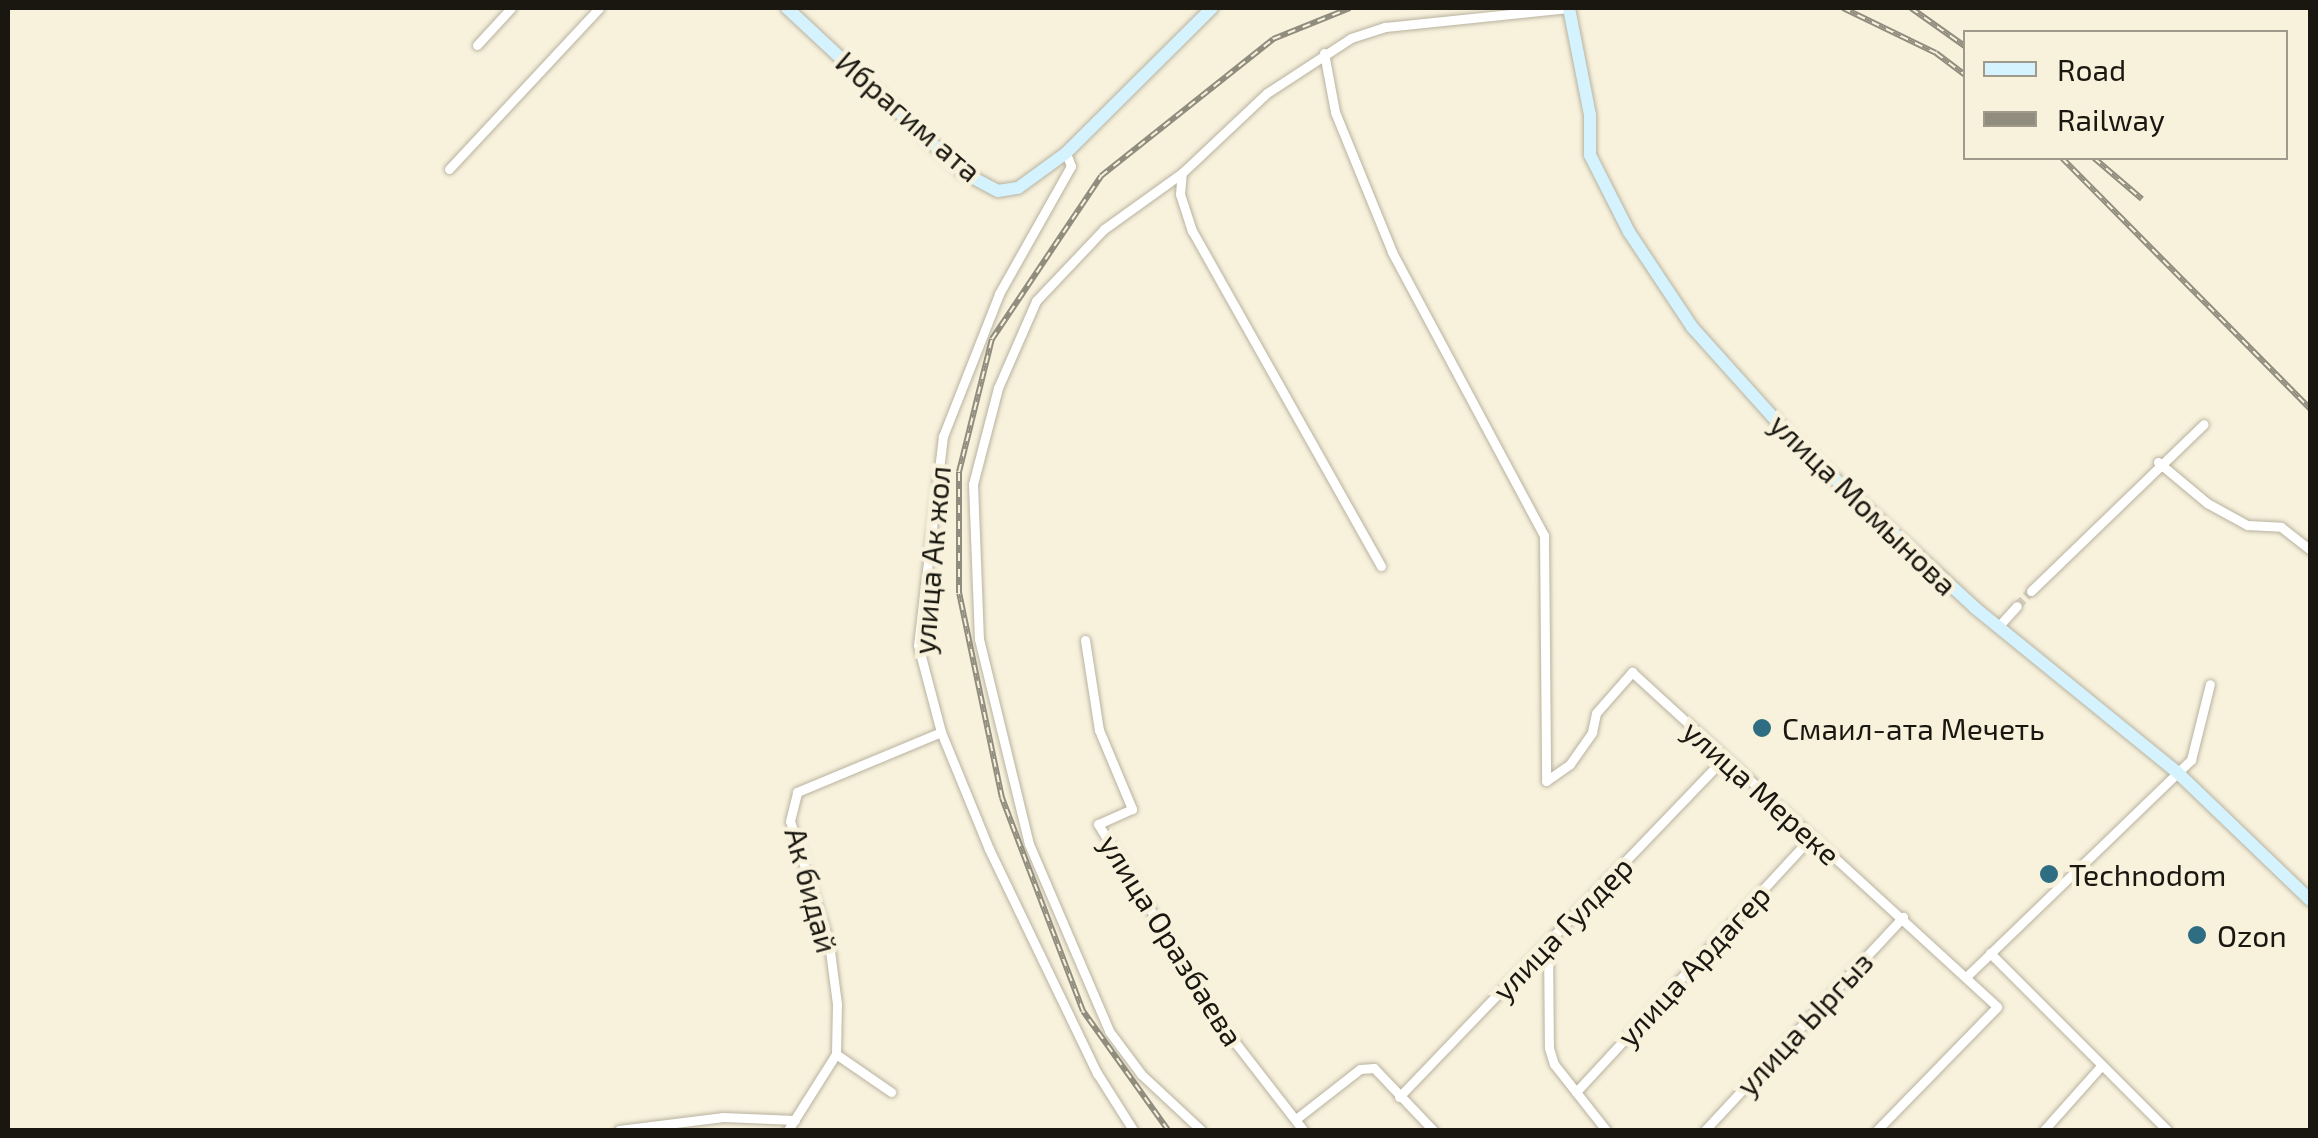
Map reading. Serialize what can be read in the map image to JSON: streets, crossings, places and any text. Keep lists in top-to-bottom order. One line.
{"streets":{"main road":["Ибрагим ата","улица Момынова"],"street":["улица Ак жол","улица Мереке","Ак бидай","улица Гулдер","улица Оразбаева","улица Ардагер","улица Ыргыз"]},"crossings":[["Ибрагим ата","улица Ак жол"],["улица Ак жол","Ак бидай"],["улица Мереке","улица Гулдер"],["улица Мереке","улица Ардагер"],["улица Мереке","улица Ыргыз"]],"places":["Смаил-ата Мечеть","Technodom","Ozon"],"legend":["Road","Railway"]}
